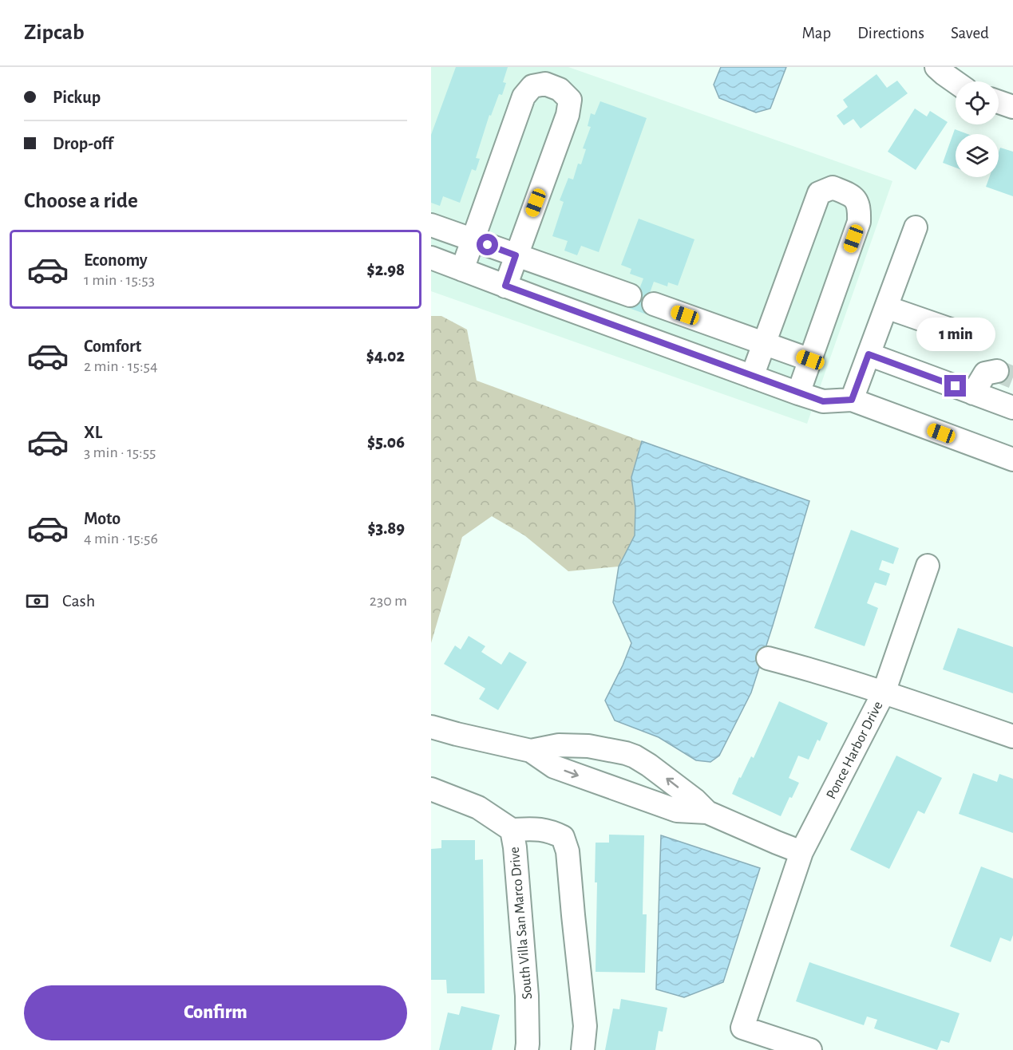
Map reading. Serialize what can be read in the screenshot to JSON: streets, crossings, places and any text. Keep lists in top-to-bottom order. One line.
{"streets":{"street":["Ponce Harbor Drive","South Villa San Marco Drive"]},"page":{"header":"Zipcab","nav":["Map","Directions","Saved"],"banner":["Pickup","Drop-off"],"heading":"Choose a ride","list":[{"name":"Economy","note":"1 min · 15:53","value":"$2.98"},{"name":"Comfort","note":"2 min · 15:54","value":"$4.02"},{"name":"XL","note":"3 min · 15:55","value":"$5.06"},{"name":"Moto","note":"4 min · 15:56","value":"$3.89"}],"bubble":"1 min","pay":["Cash","230 m"],"buttons":"Confirm"}}
